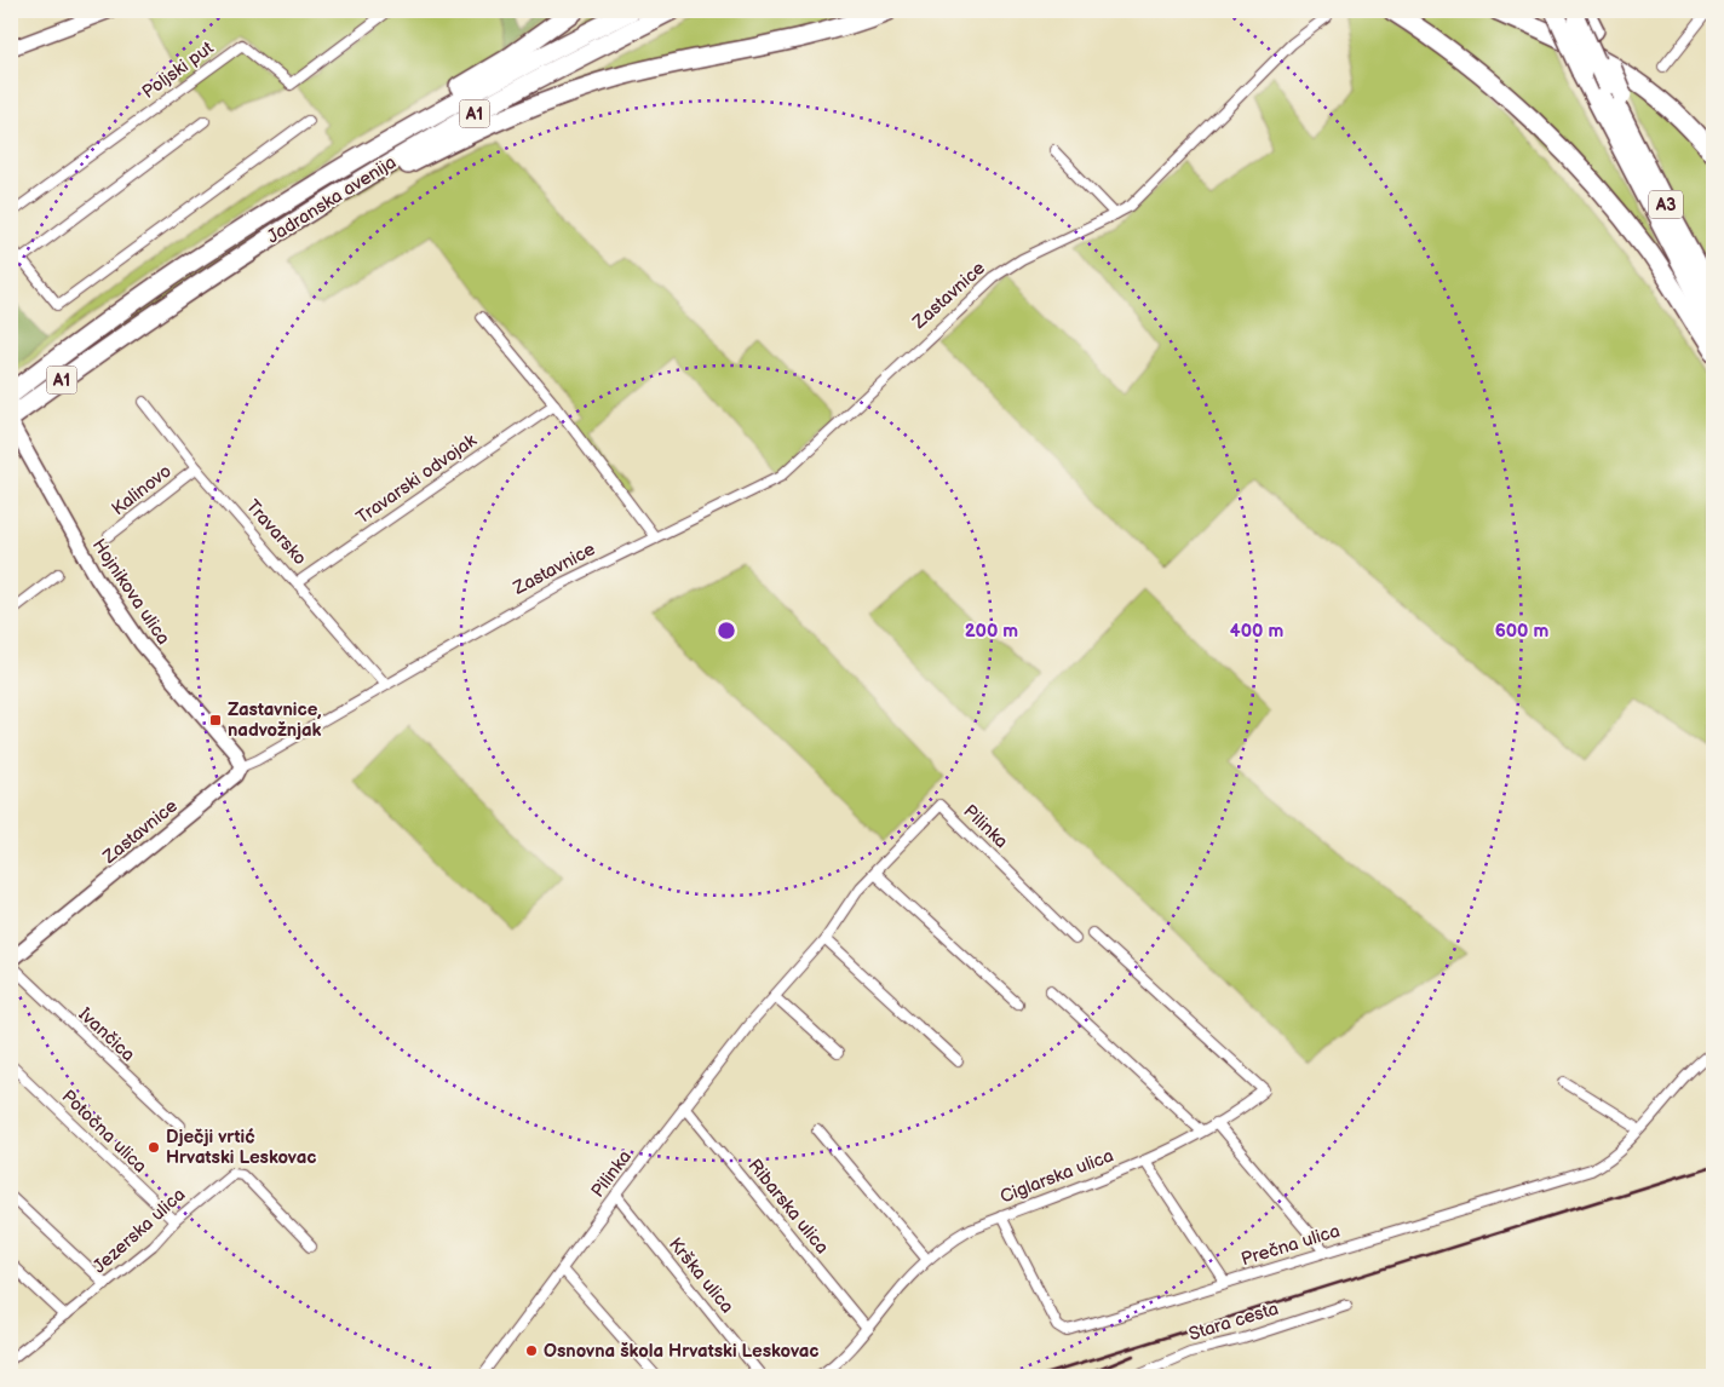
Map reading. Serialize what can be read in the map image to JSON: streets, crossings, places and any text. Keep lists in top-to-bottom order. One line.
{"streets":{"highway":["A1","Jadranska avenija","A3"],"main road":["Zastavnice","Hojnikova ulica"],"street":["Poljski put","Travarski odvojak","Kalinovo","Travarsko","Pilinka","Ivančica","Potočna ulica","Ciglarska ulica","Ribarska ulica","Jezerska ulica","Prečna ulica","Krška ulica","Stara cesta"]},"crossings":[["Zastavnice","Travarsko"],["Zastavnice","Hojnikova ulica"],["Travarski odvojak","Travarsko"],["Kalinovo","Travarsko"],["Pilinka","Ribarska ulica"],["Pilinka","Krška ulica"],["Potočna ulica","Jezerska ulica"],["Ciglarska ulica","Ribarska ulica"],["Ciglarska ulica","Prečna ulica"]],"places":{"transit":["Zastavnice, nadvožnjak"],"other":["Dječji vrtić Hrvatski Leskovac","Osnovna škola Hrvatski Leskovac"]},"rings":["200 m","400 m","600 m"]}
